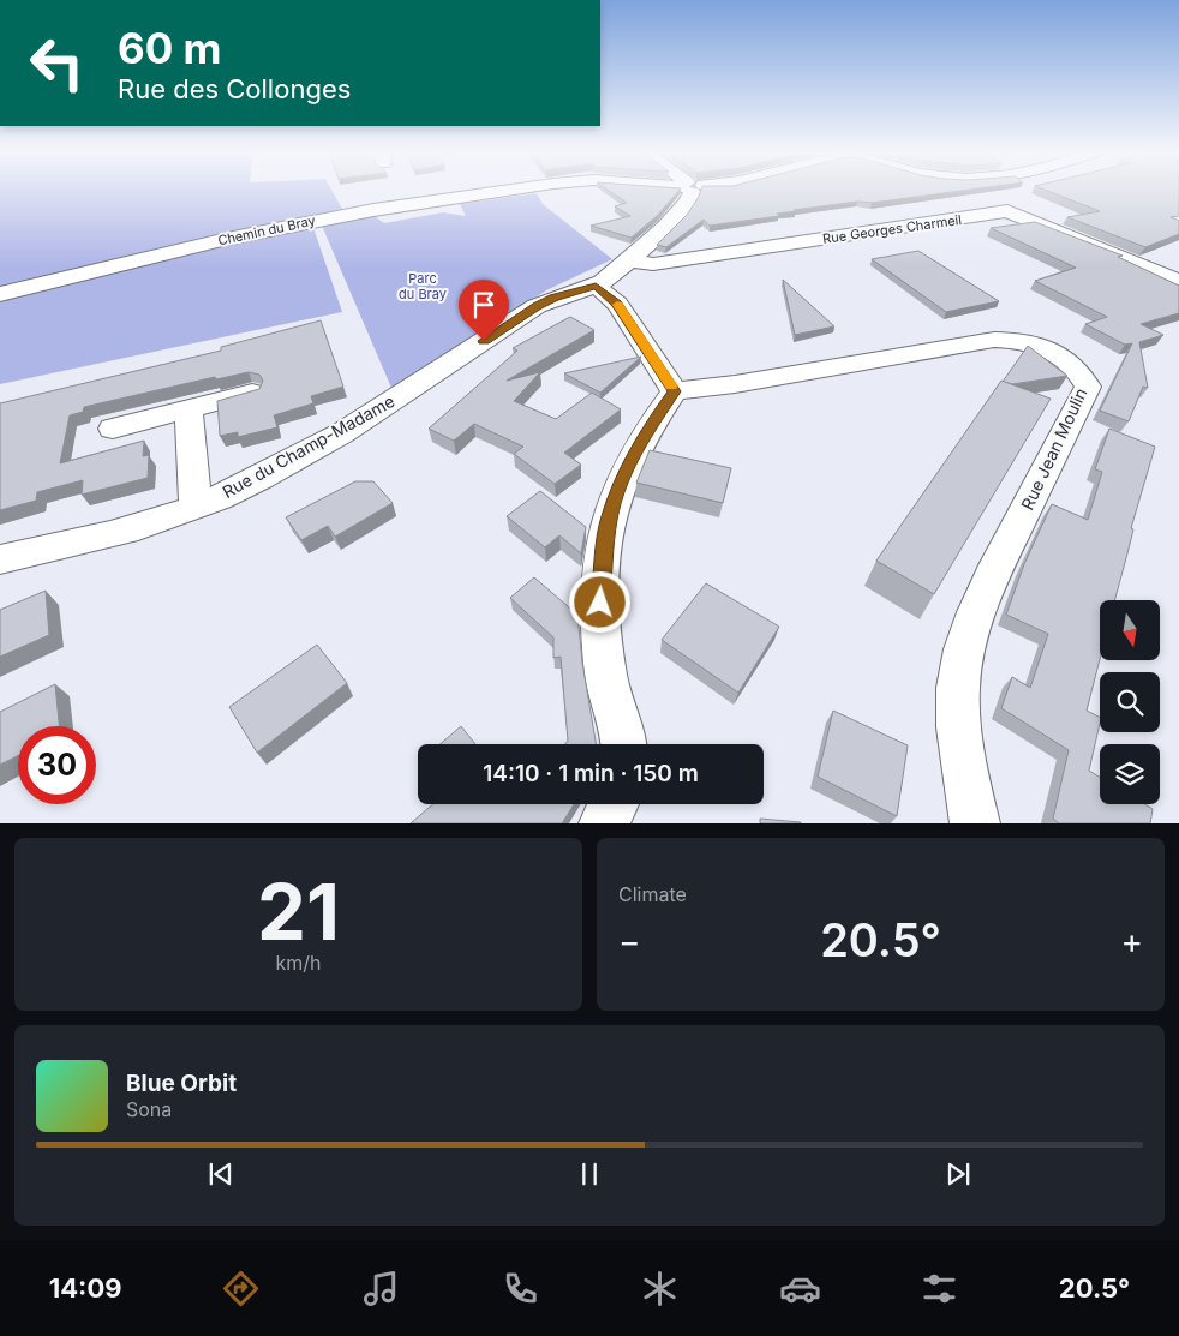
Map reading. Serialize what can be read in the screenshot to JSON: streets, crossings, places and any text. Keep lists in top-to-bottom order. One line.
{"streets":{"street":["Rue Georges Charmeil","Chemin du Bray","Rue du Champ-Madame","Rue Jean Moulin"]},"parks":["Parc du Bray"],"north":"bottom","page":{"turn":["60 m","Rue des Collonges"],"limit":"30","trip":"14:10 · 1 min · 150 m","tile":[["21","km/h"],"Climate"],"heat":["−","20.5°","+"],"song":["Blue Orbit","Sona"],"tabs":["14:09","20.5°"]}}
